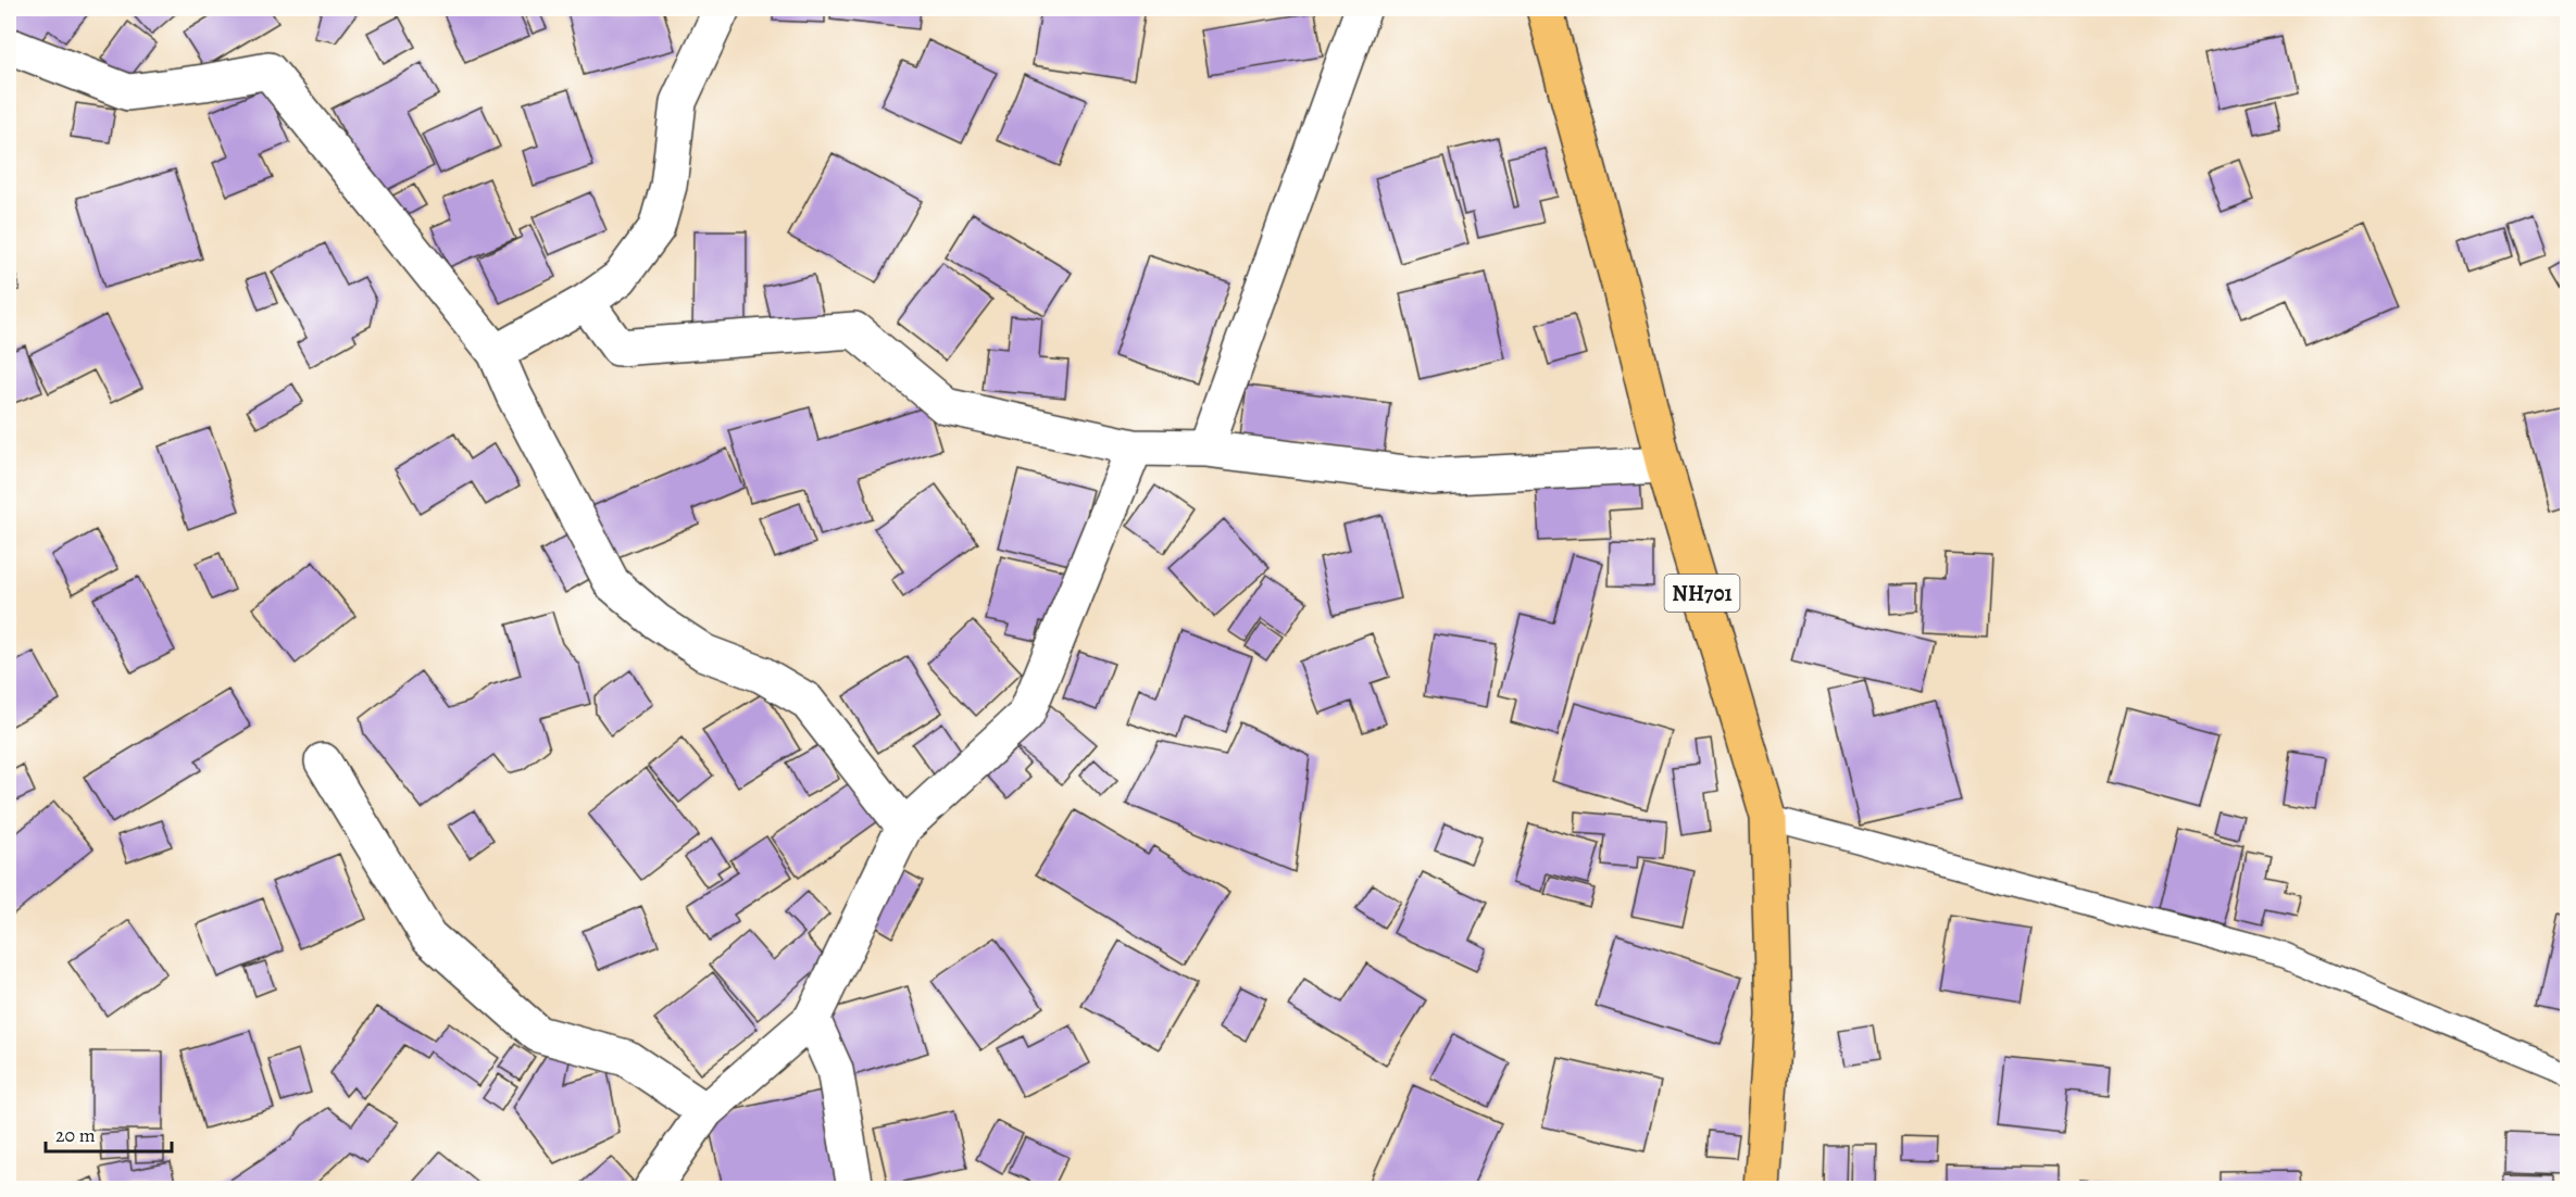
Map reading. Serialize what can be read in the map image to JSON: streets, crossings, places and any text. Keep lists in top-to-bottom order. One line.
{"streets":{"highway":["NH701"]},"scale_bar":"20 m"}
